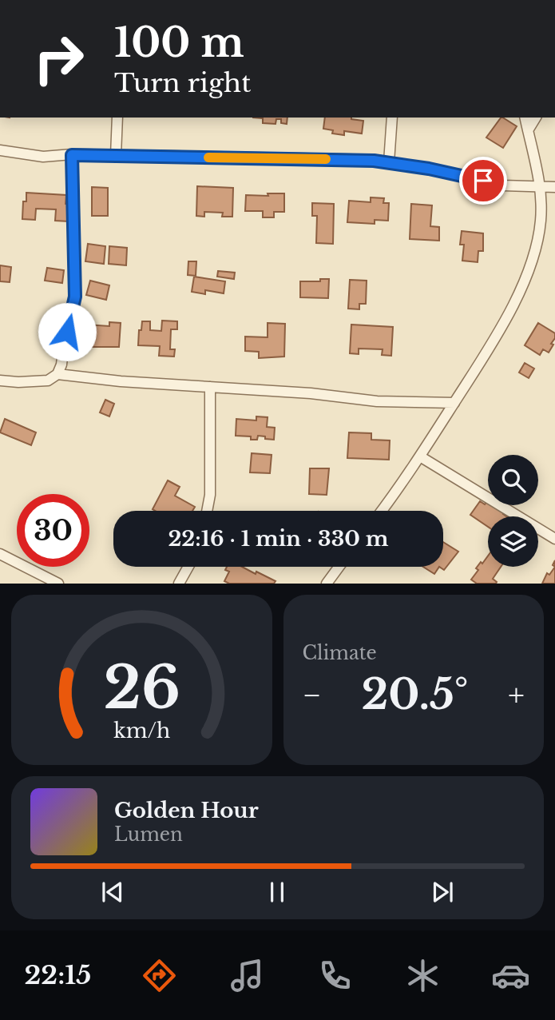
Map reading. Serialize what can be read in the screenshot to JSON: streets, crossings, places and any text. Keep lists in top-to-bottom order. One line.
{"page":{"turn":["100 m","Turn right"],"limit":"30","trip":"22:16 · 1 min · 330 m","tile":"Climate","heat":["−","20.5°","+"],"song":["Golden Hour","Lumen"],"tabs":"22:15","gauge":["26","km/h"]}}
